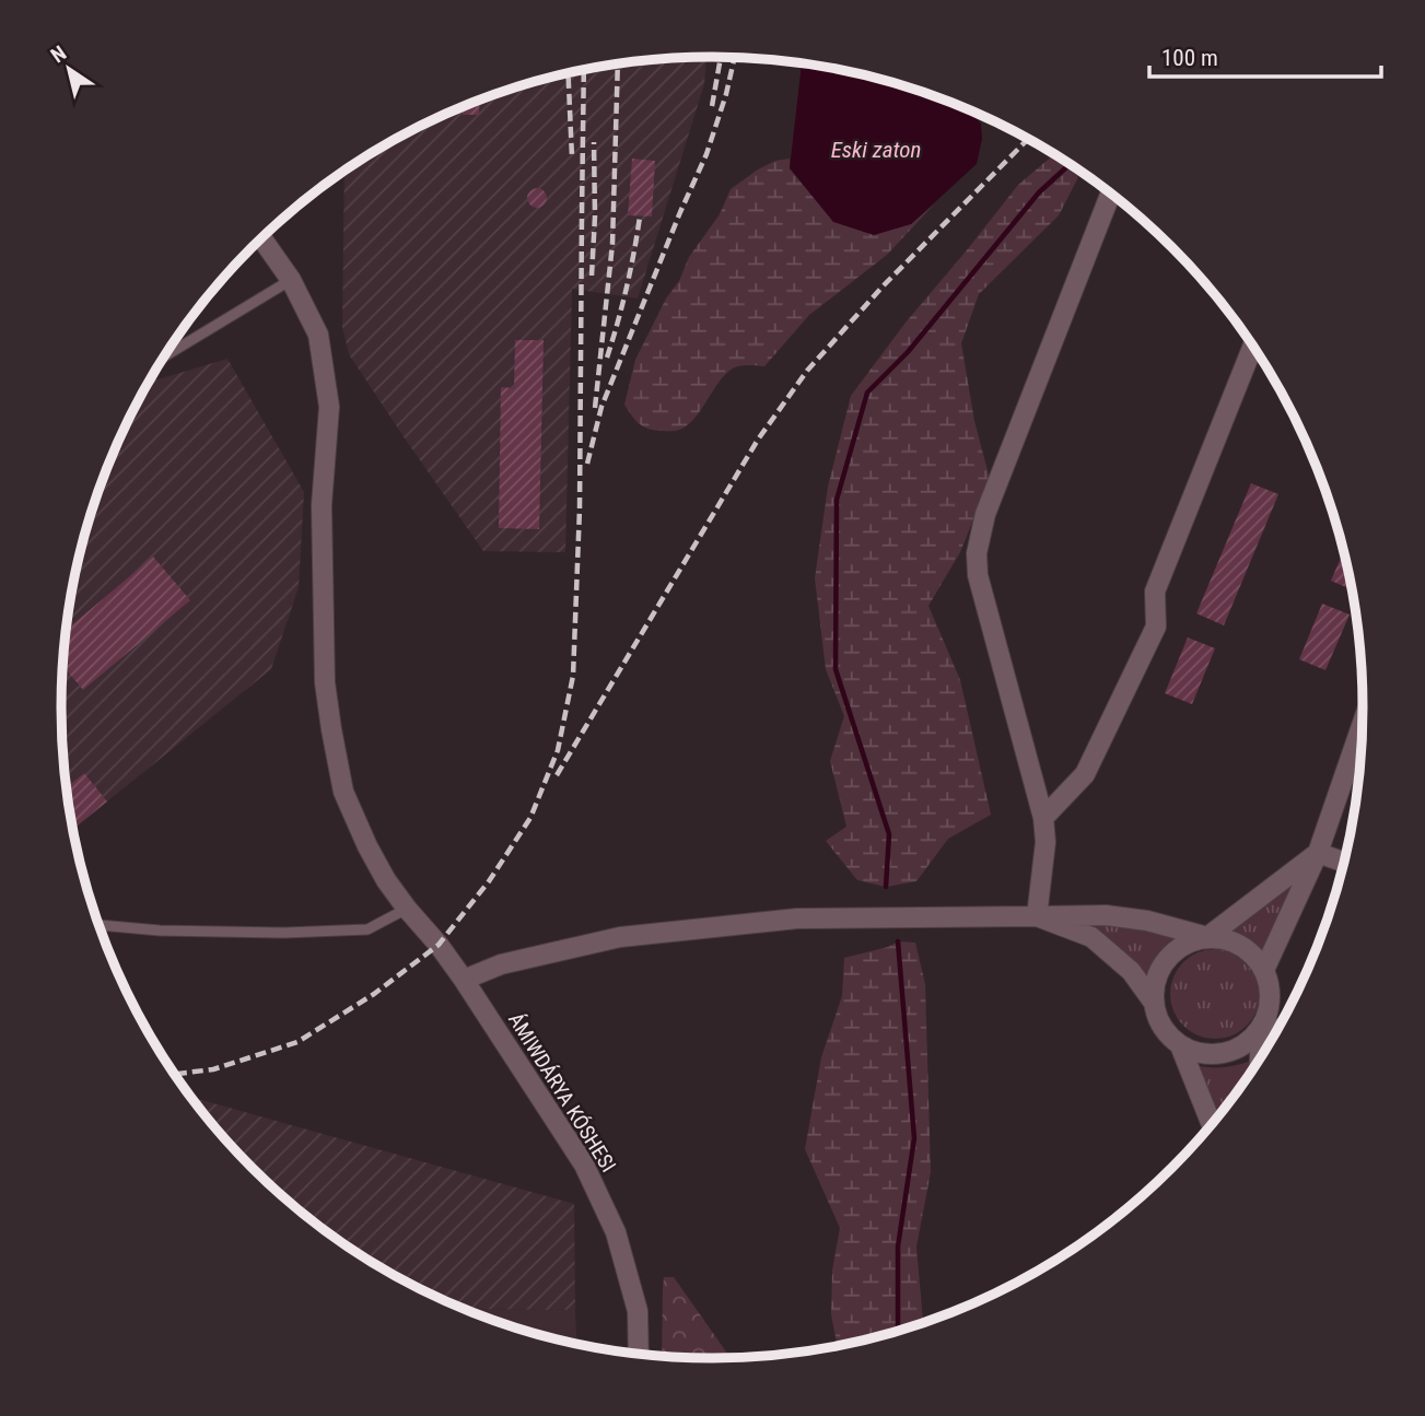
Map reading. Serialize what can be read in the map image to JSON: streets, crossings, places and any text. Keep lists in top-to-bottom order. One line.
{"streets":{"street":["ÁMIWDÁRYA KÓSHESI"]},"water":["Eski zaton"],"scale_bar":"100 m","north":"top left"}
